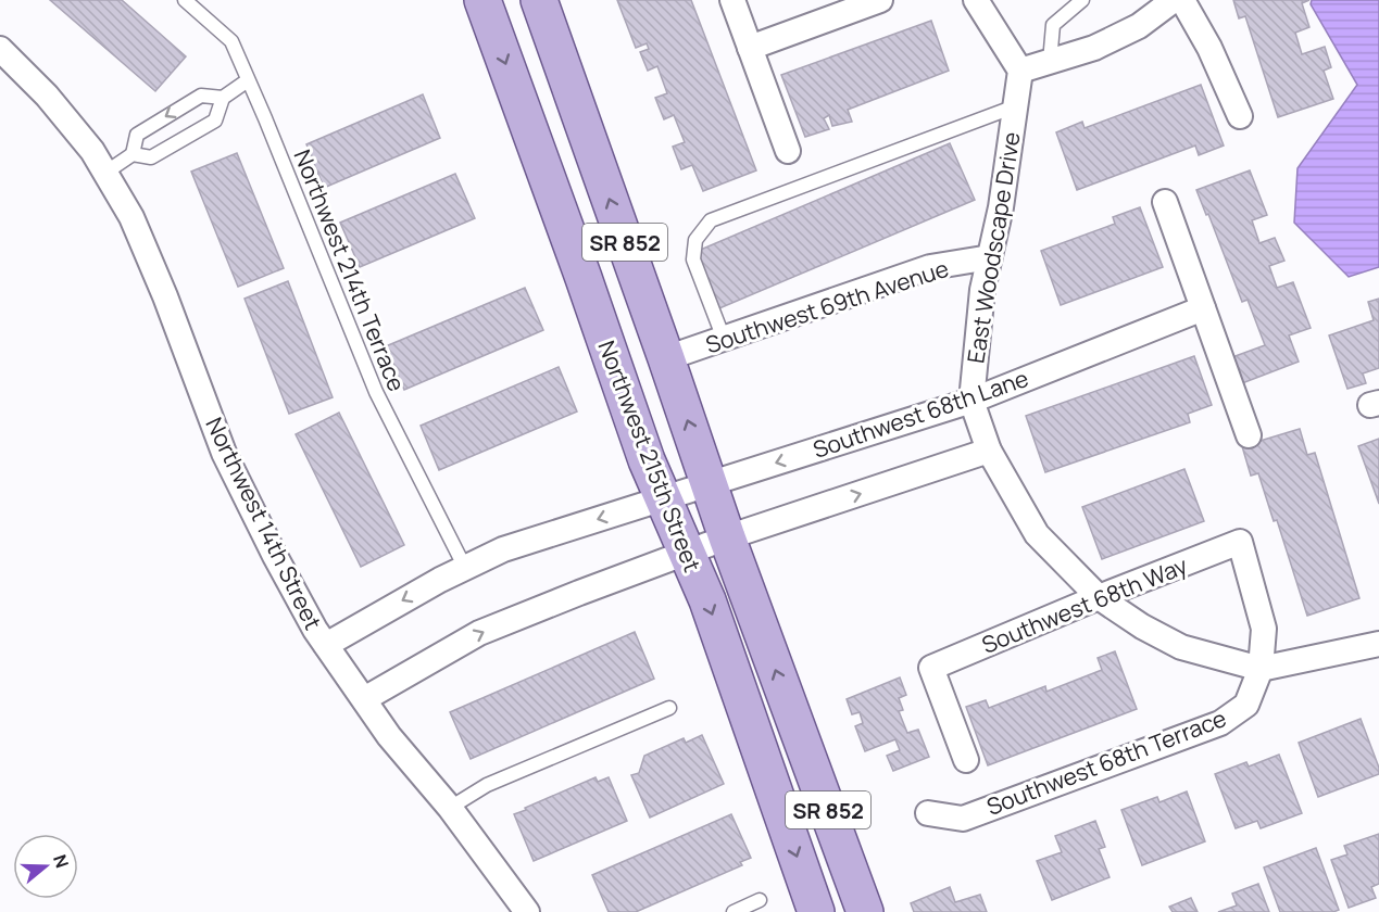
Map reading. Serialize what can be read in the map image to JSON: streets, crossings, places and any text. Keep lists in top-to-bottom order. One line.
{"streets":{"main road":["SR 852","Northwest 215th Street"],"street":["East Woodscape Drive","Southwest 69th Avenue","Southwest 68th Lane","Northwest 14th Street","Southwest 68th Way","Southwest 68th Terrace"],"lane":["Northwest 214th Terrace"]},"crossings":[["East Woodscape Drive","Southwest 69th Avenue"],["East Woodscape Drive","Southwest 68th Lane"],["East Woodscape Drive","Southwest 68th Way"],["East Woodscape Drive","Southwest 68th Terrace"],["Northwest 214th Terrace","Southwest 68th Lane"],["Southwest 69th Avenue","Northwest 215th Street"],["Southwest 68th Lane","Northwest 215th Street"],["Southwest 68th Lane","Northwest 14th Street"],["Southwest 68th Way","Southwest 68th Terrace"]],"north":"right"}
